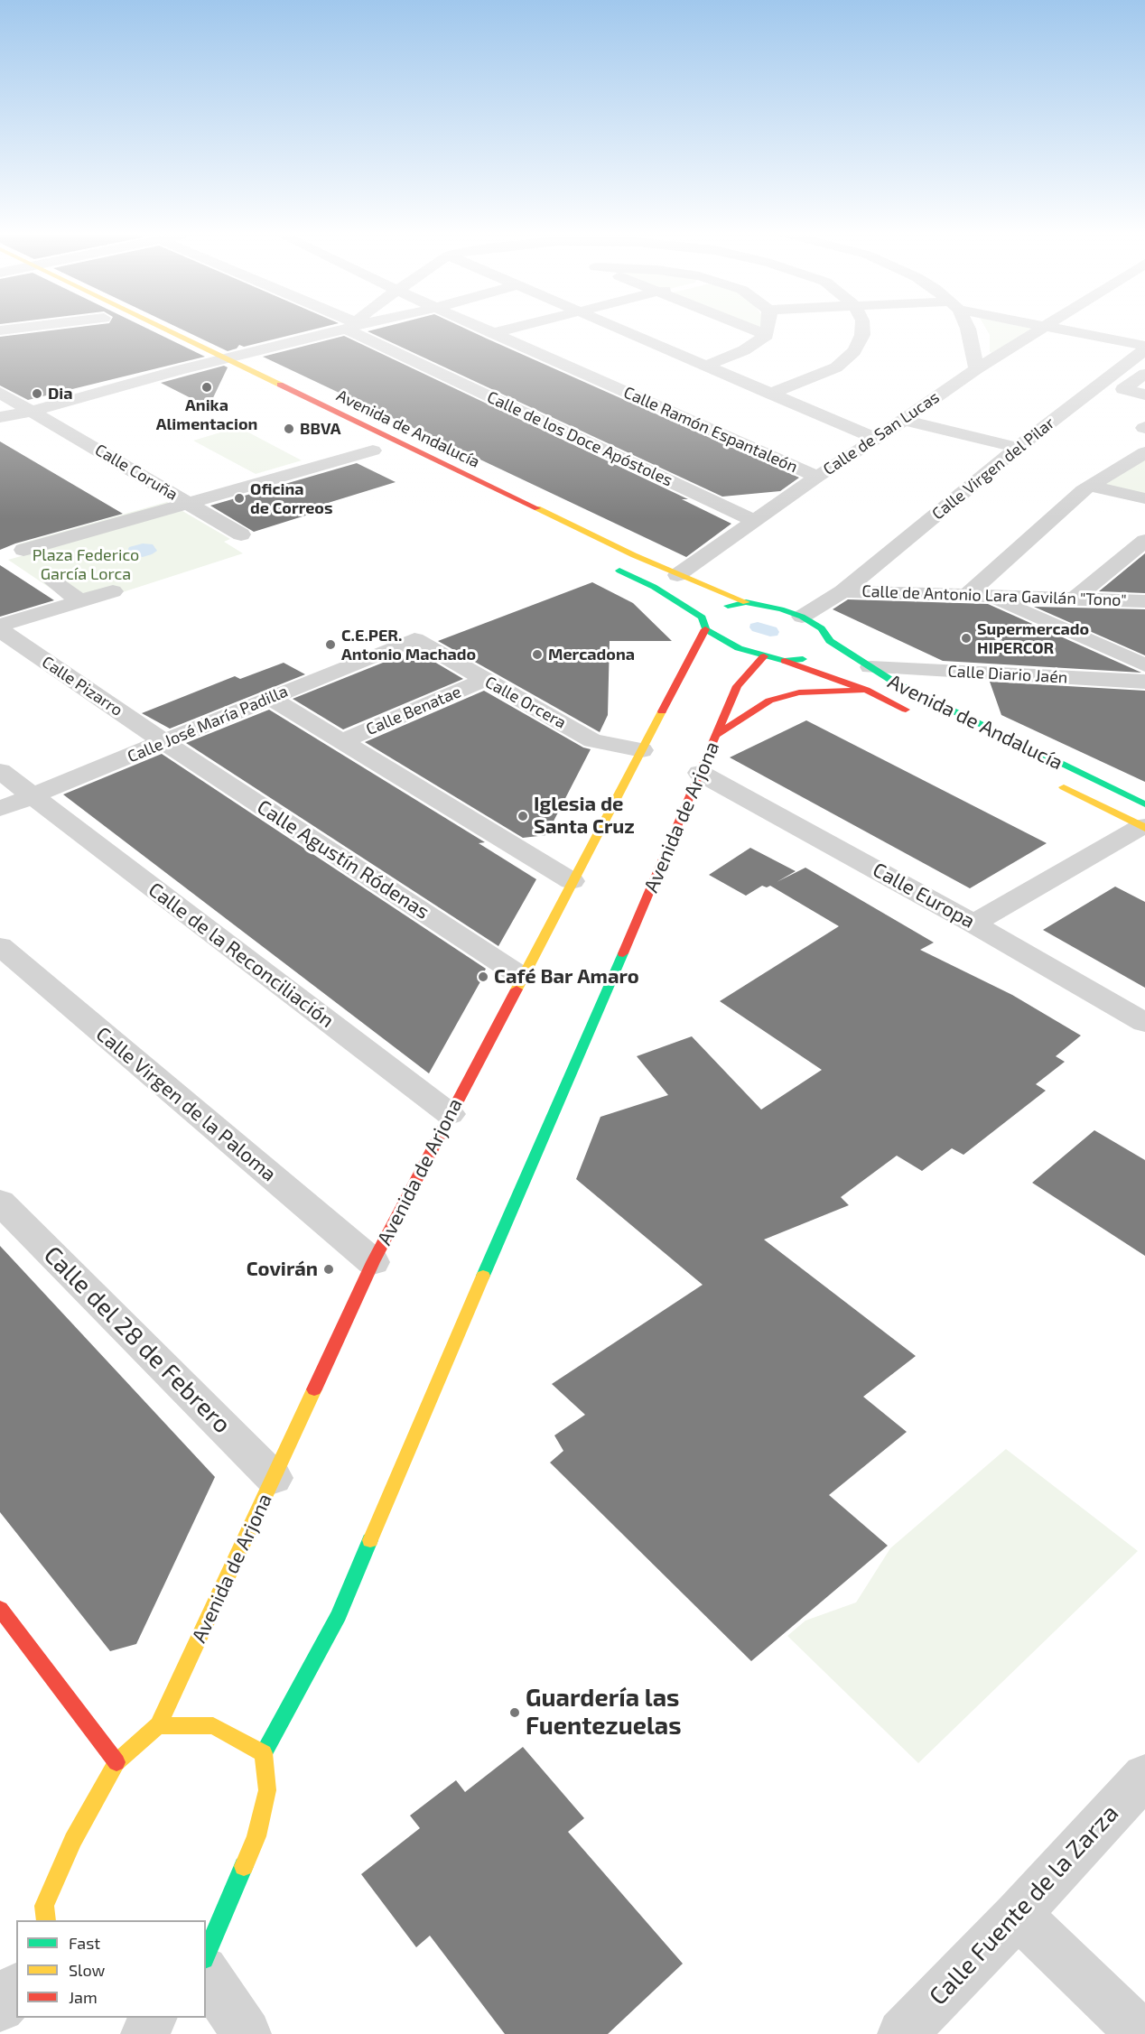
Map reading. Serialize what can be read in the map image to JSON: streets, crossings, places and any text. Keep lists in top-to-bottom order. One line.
{"streets":{"main road":["Avenida de Andalucía","Avenida de Arjona"],"street":["Calle Ramón Espantaleón","Calle de San Lucas","Calle de los Doce Apóstoles","Calle Virgen del Pilar","Calle Coruña","Calle de Antonio Lara Gavilán \"Tono\"","Calle Diario Jaén","Calle Pizarro","Calle Orcera","Calle Benatae","Calle José María Padilla","Calle Agustín Ródenas","Calle Europa","Calle de la Reconciliación","Calle Virgen de la Paloma","Calle del 28 de Febrero","Calle Fuente de la Zarza"]},"crossings":[["Avenida de Andalucía","Calle de San Lucas"],["Avenida de Andalucía","Calle Virgen del Pilar"],["Avenida de Andalucía","Calle Diario Jaén"],["Calle Ramón Espantaleón","Calle de San Lucas"],["Calle de San Lucas","Calle de los Doce Apóstoles"],["Calle Virgen del Pilar","Calle de Antonio Lara Gavilán \"Tono\""],["Calle Pizarro","Calle José María Padilla"],["Calle Pizarro","Calle Agustín Ródenas"],["Calle Orcera","Calle Benatae"],["Calle Orcera","Calle José María Padilla"],["Calle Orcera","Avenida de Arjona"],["Calle José María Padilla","Calle Agustín Ródenas"],["Calle José María Padilla","Calle de la Reconciliación"],["Avenida de Arjona","Calle Agustín Ródenas"],["Avenida de Arjona","Calle Europa"],["Avenida de Arjona","Calle de la Reconciliación"],["Avenida de Arjona","Calle Virgen de la Paloma"],["Avenida de Arjona","Calle del 28 de Febrero"]],"parks":["Plaza Federico García Lorca"],"places":["Anika Alimentacion","Dia","BBVA","Oficina de Correos","Supermercado HIPERCOR","C.E.PER. Antonio Machado","Mercadona","Iglesia de Santa Cruz","Café Bar Amaro","Covirán","Guardería las Fuentezuelas"],"legend":["Fast","Slow","Jam"]}
